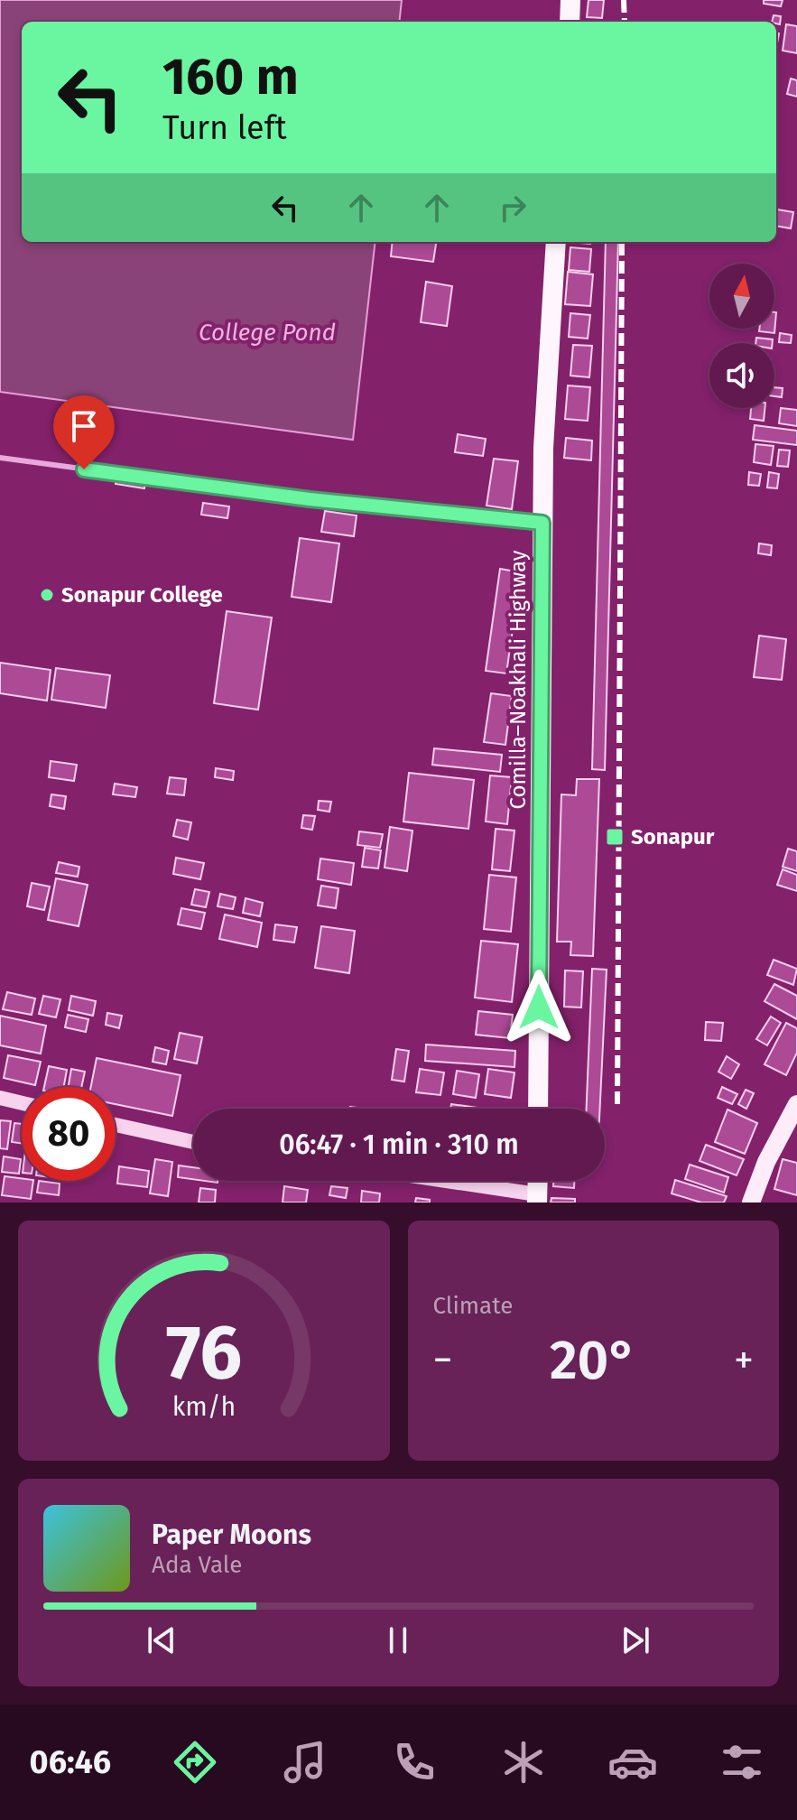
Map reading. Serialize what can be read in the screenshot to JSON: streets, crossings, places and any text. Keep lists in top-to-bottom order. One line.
{"streets":{"highway":["Comilla–Noakhali Highway"]},"water":["College Pond"],"places":{"other":["Sonapur College"],"transit":["Sonapur"]},"north":"top","page":{"turn":["160 m","Turn left"],"limit":"80","trip":"06:47 · 1 min · 310 m","tile":"Climate","heat":["−","20°","+"],"song":["Paper Moons","Ada Vale"],"tabs":"06:46","gauge":["76","km/h"]}}
